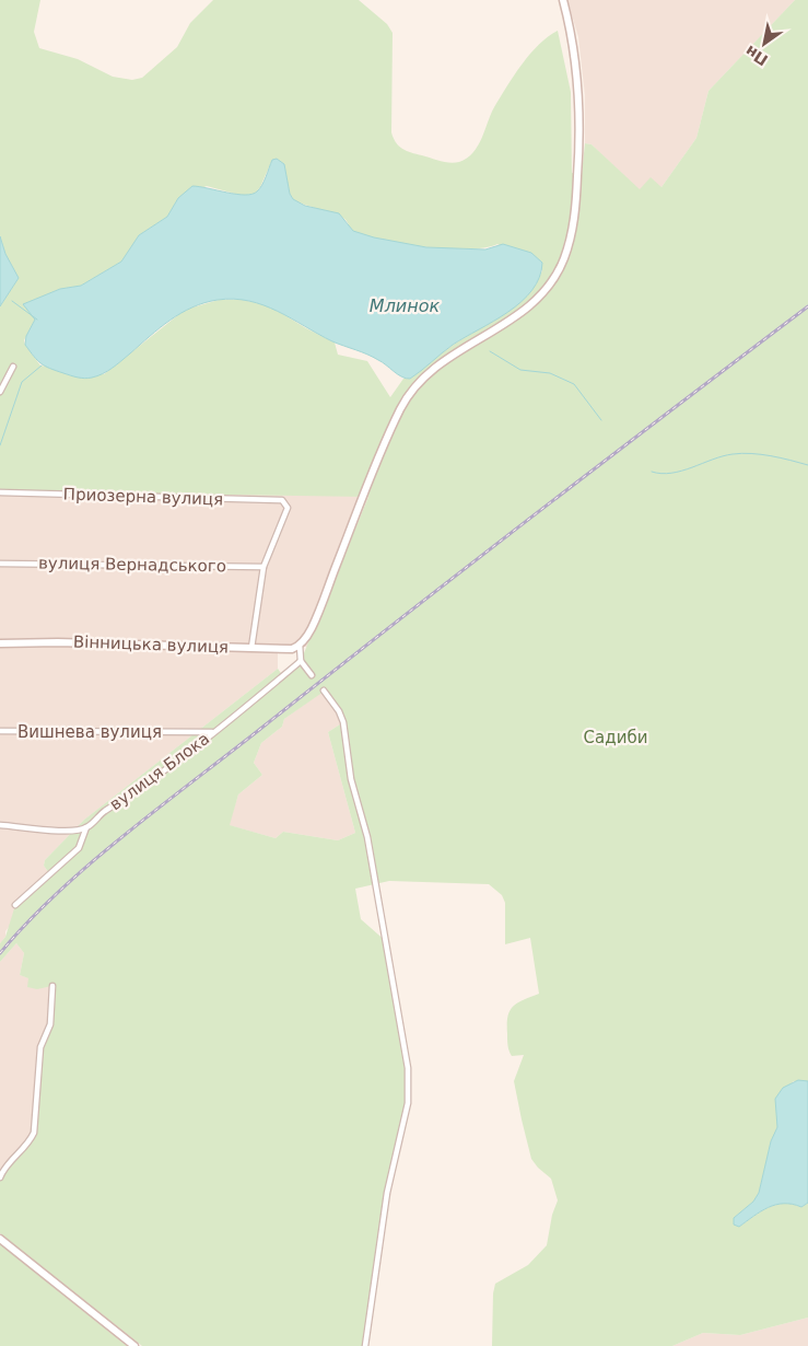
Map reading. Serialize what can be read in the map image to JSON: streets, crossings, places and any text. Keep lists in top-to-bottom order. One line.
{"streets":{"street":["Приозерна вулиця","вулиця Вернадського","Вінницька вулиця","Вишнева вулиця","вулиця Блока"]},"crossings":[["Приозерна вулиця","вулиця Вернадського"],["Вишнева вулиця","вулиця Блока"]],"water":["Млинок"],"parks":["Садиби"],"north":"bottom left"}
